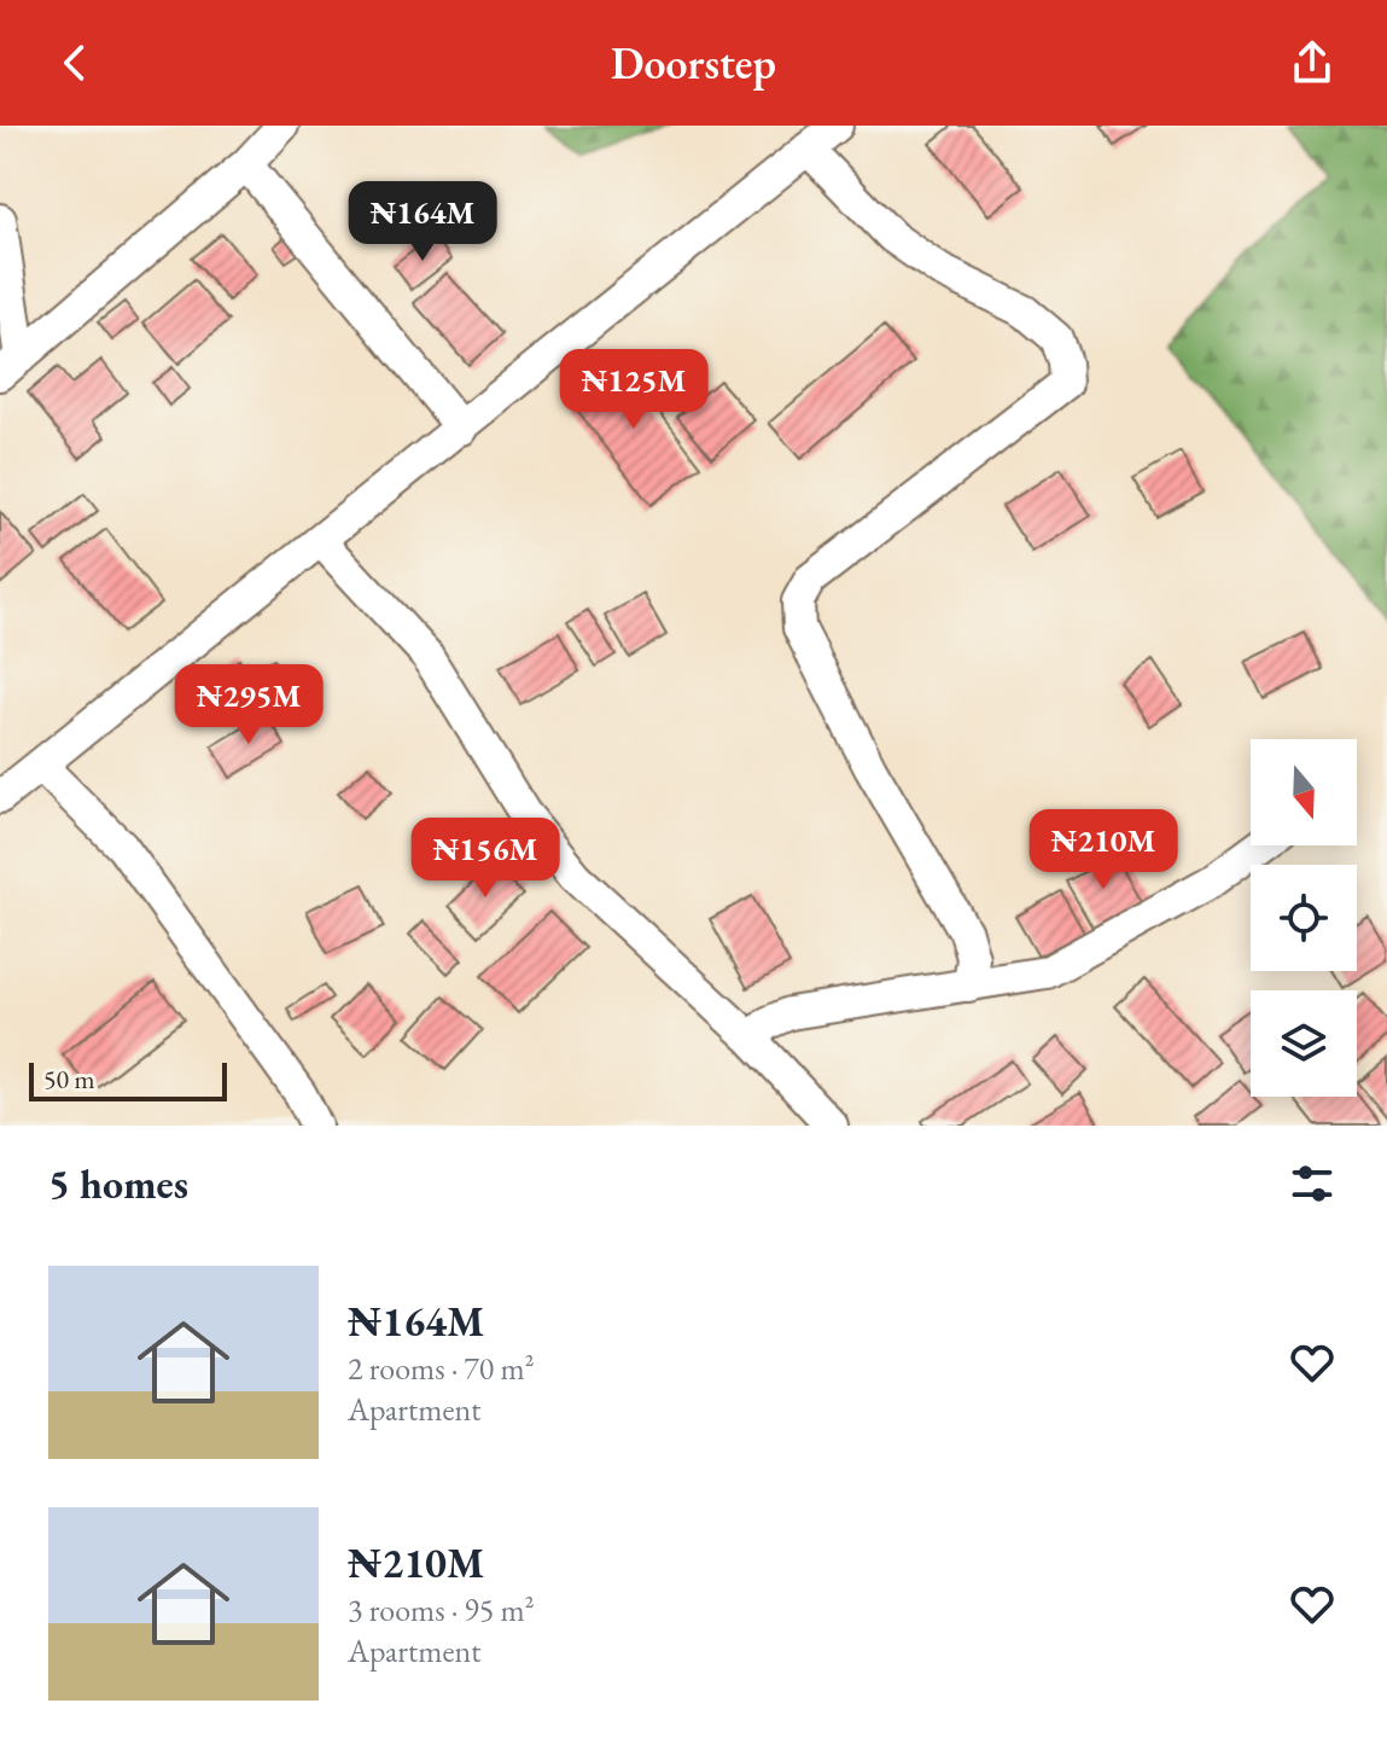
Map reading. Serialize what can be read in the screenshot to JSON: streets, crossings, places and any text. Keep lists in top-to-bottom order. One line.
{"scale_bar":"50 m","north":"bottom","page":{"header":"Doorstep","price":["₦164M","₦125M","₦295M","₦210M","₦156M"],"scale":"50 m","heading":"5 homes","list":[{"name":"₦164M","note":"2 rooms · 70 m² · Apartment"},{"name":"₦210M","note":"3 rooms · 95 m² · Apartment"}]}}
